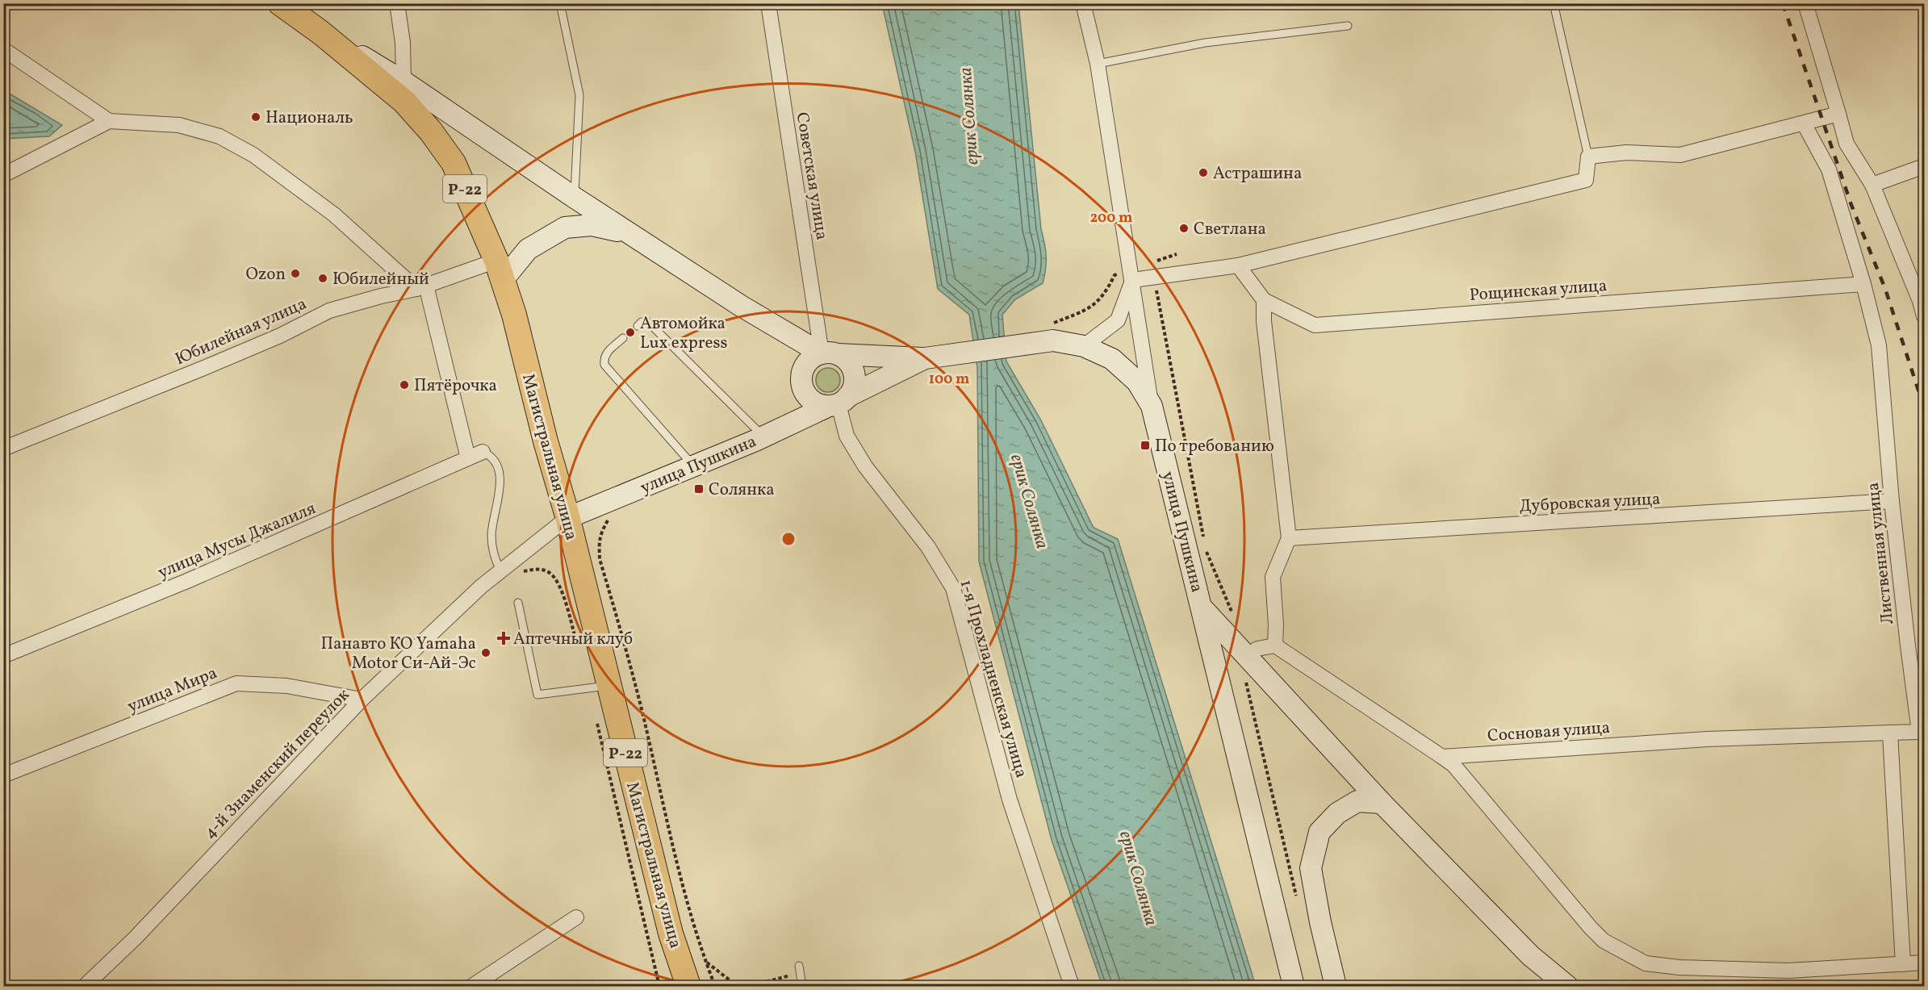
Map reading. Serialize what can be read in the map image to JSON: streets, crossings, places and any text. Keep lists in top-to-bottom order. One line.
{"streets":{"highway":["Р-22","Магистральная улица"],"main road":["улица Пушкина"],"street":["Советская улица","Рощинская улица","Юбилейная улица","Дубровская улица","улица Мусы Джалиля","Лиственная улица","1-я Прохладненская улица","улица Мира","Сосновая улица","4-й Знаменский переулок"]},"crossings":[["Советская улица","улица Пушкина"],["Советская улица","1-я Прохладненская улица"],["Рощинская улица","Лиственная улица"],["Юбилейная улица","Магистральная улица"],["Магистральная улица","улица Пушкина"],["Магистральная улица","4-й Знаменский переулок"],["улица Пушкина","1-я Прохладненская улица"],["улица Пушкина","4-й Знаменский переулок"],["Дубровская улица","Лиственная улица"],["Лиственная улица","Сосновая улица"],["улица Мира","4-й Знаменский переулок"]],"water":["ерик Солянка"],"places":{"other":["Националь","Астрашина","Светлана","Ozon","Юбилейный","Автомойка Lux express","Пятёрочка","Панавто КО Yamaha Motor Си-Ай-Эс"],"transit":["По требованию","Солянка"],"health":["Аптечный клуб"]},"rings":["200 m","100 m"]}
